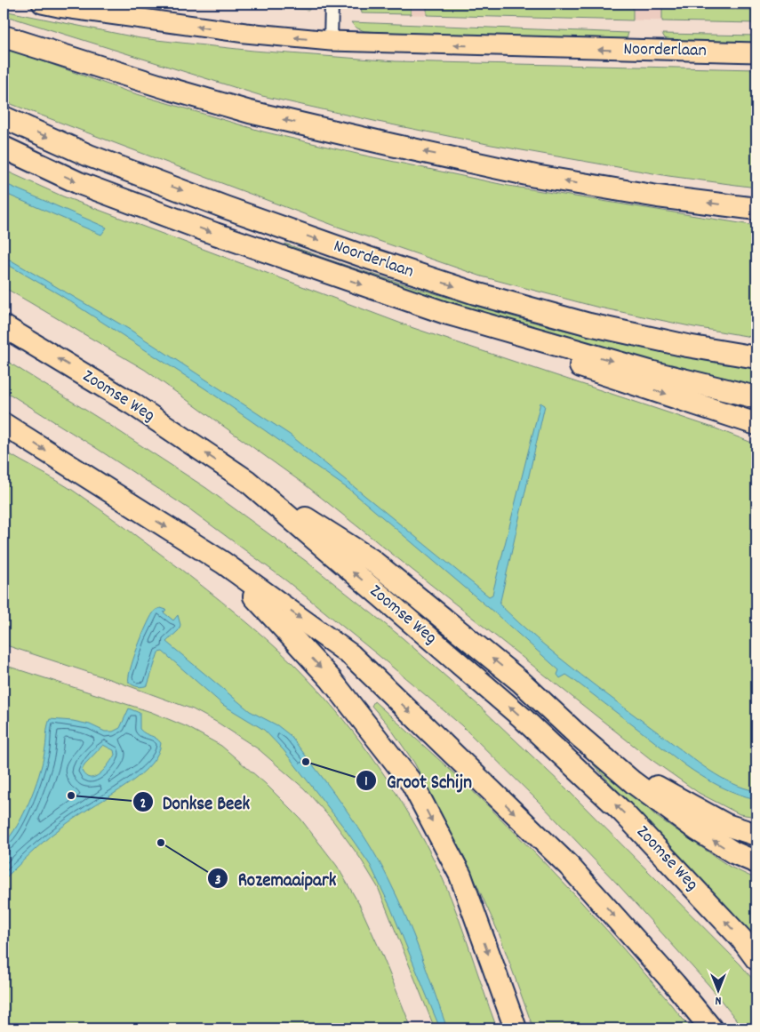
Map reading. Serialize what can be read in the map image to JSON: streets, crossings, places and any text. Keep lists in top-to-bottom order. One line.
{"streets":{"highway":["Noorderlaan","Zoomse Weg"]},"places":["Groot Schijn","Donkse Beek","Rozemaaipark"],"north":"bottom"}
